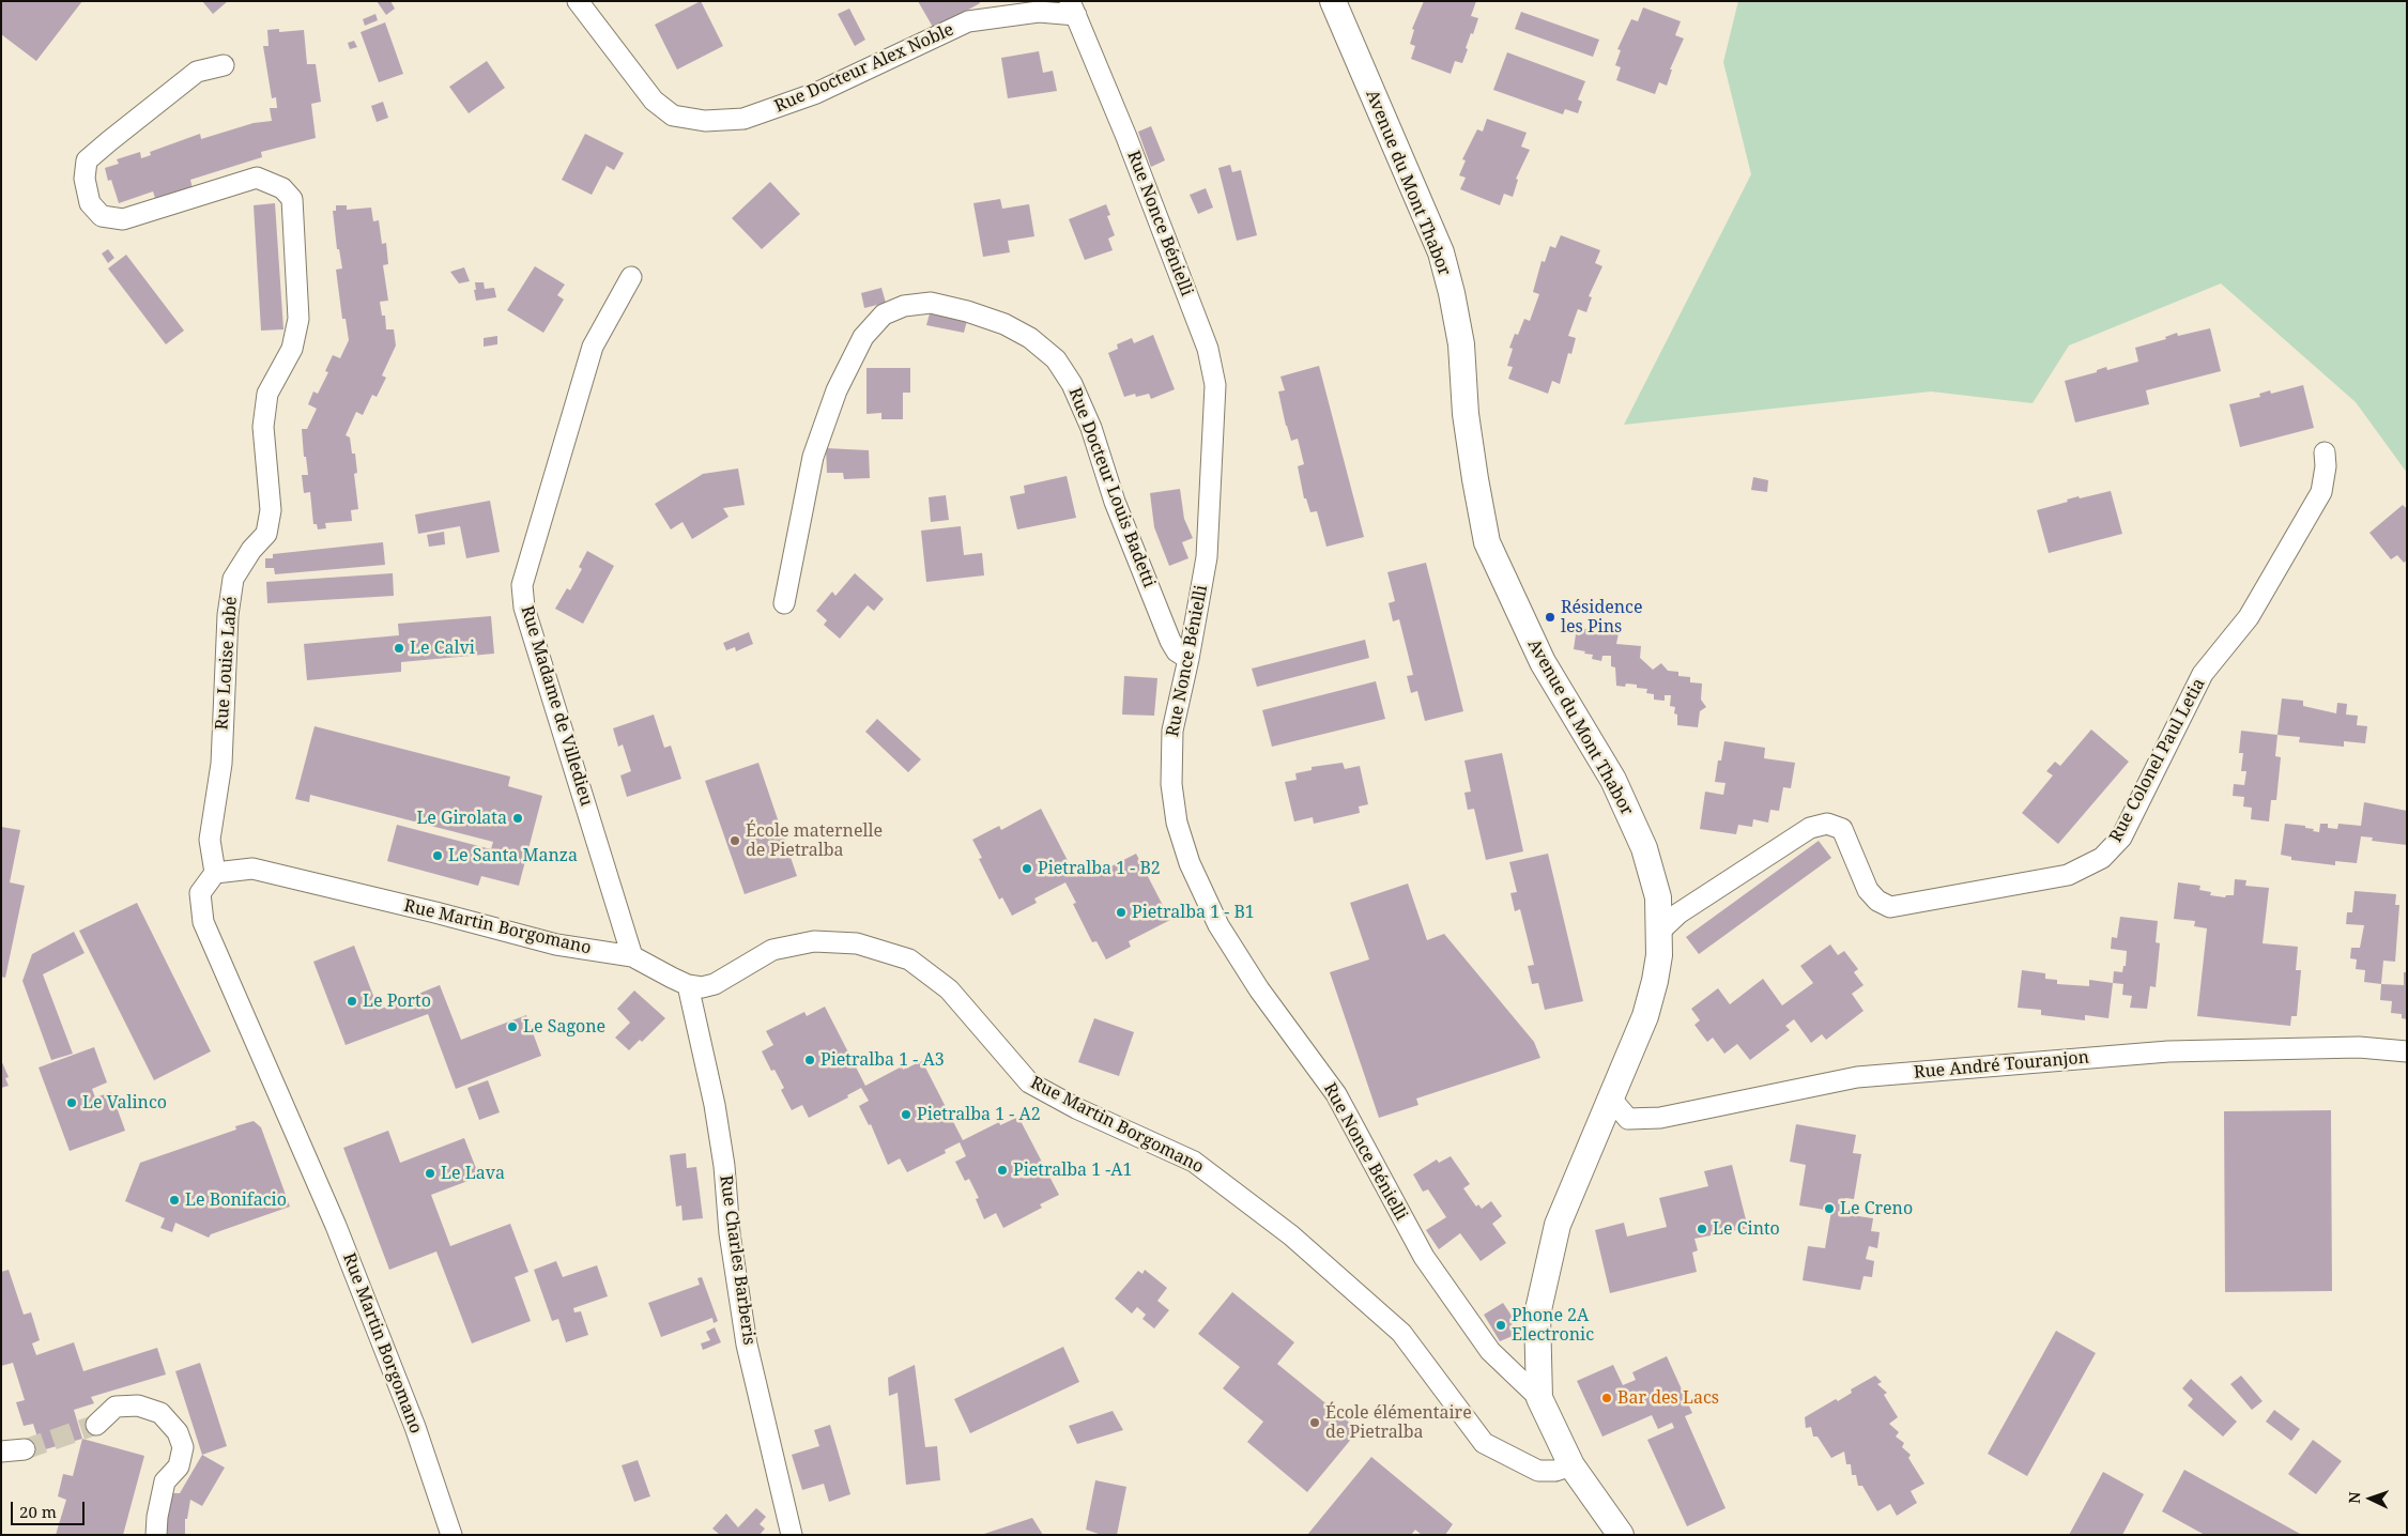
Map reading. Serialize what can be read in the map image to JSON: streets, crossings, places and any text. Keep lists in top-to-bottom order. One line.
{"streets":{"street":["Rue Docteur Alex Noble","Avenue du Mont Thabor","Rue Nonce Bénielli","Rue Docteur Louis Badetti","Rue Louise Labé","Rue Madame de Villedieu","Rue Colonel Paul Letia","Rue Martin Borgomano","Rue André Touranjon","Rue Charles Barberis"]},"crossings":[["Rue Docteur Alex Noble","Rue Nonce Bénielli"],["Avenue du Mont Thabor","Rue Nonce Bénielli"],["Avenue du Mont Thabor","Rue Colonel Paul Letia"],["Avenue du Mont Thabor","Rue Martin Borgomano"],["Avenue du Mont Thabor","Rue André Touranjon"],["Rue Nonce Bénielli","Rue Docteur Louis Badetti"],["Rue Louise Labé","Rue Martin Borgomano"],["Rue Madame de Villedieu","Rue Martin Borgomano"],["Rue Martin Borgomano","Rue Charles Barberis"]],"places":["Résidence les Pins","Le Calvi","Le Girolata","École maternelle de Pietralba","Le Santa Manza","Pietralba 1 - B2","Pietralba 1 - B1","Le Porto","Le Sagone","Pietralba 1 - A3","Le Valinco","Pietralba 1 - A2","Pietralba 1 -A1","Le Lava","Le Bonifacio","Le Creno","Le Cinto","Phone 2A Electronic","Bar des Lacs","École élémentaire de Pietralba"],"scale_bar":"20 m","north":"left"}
